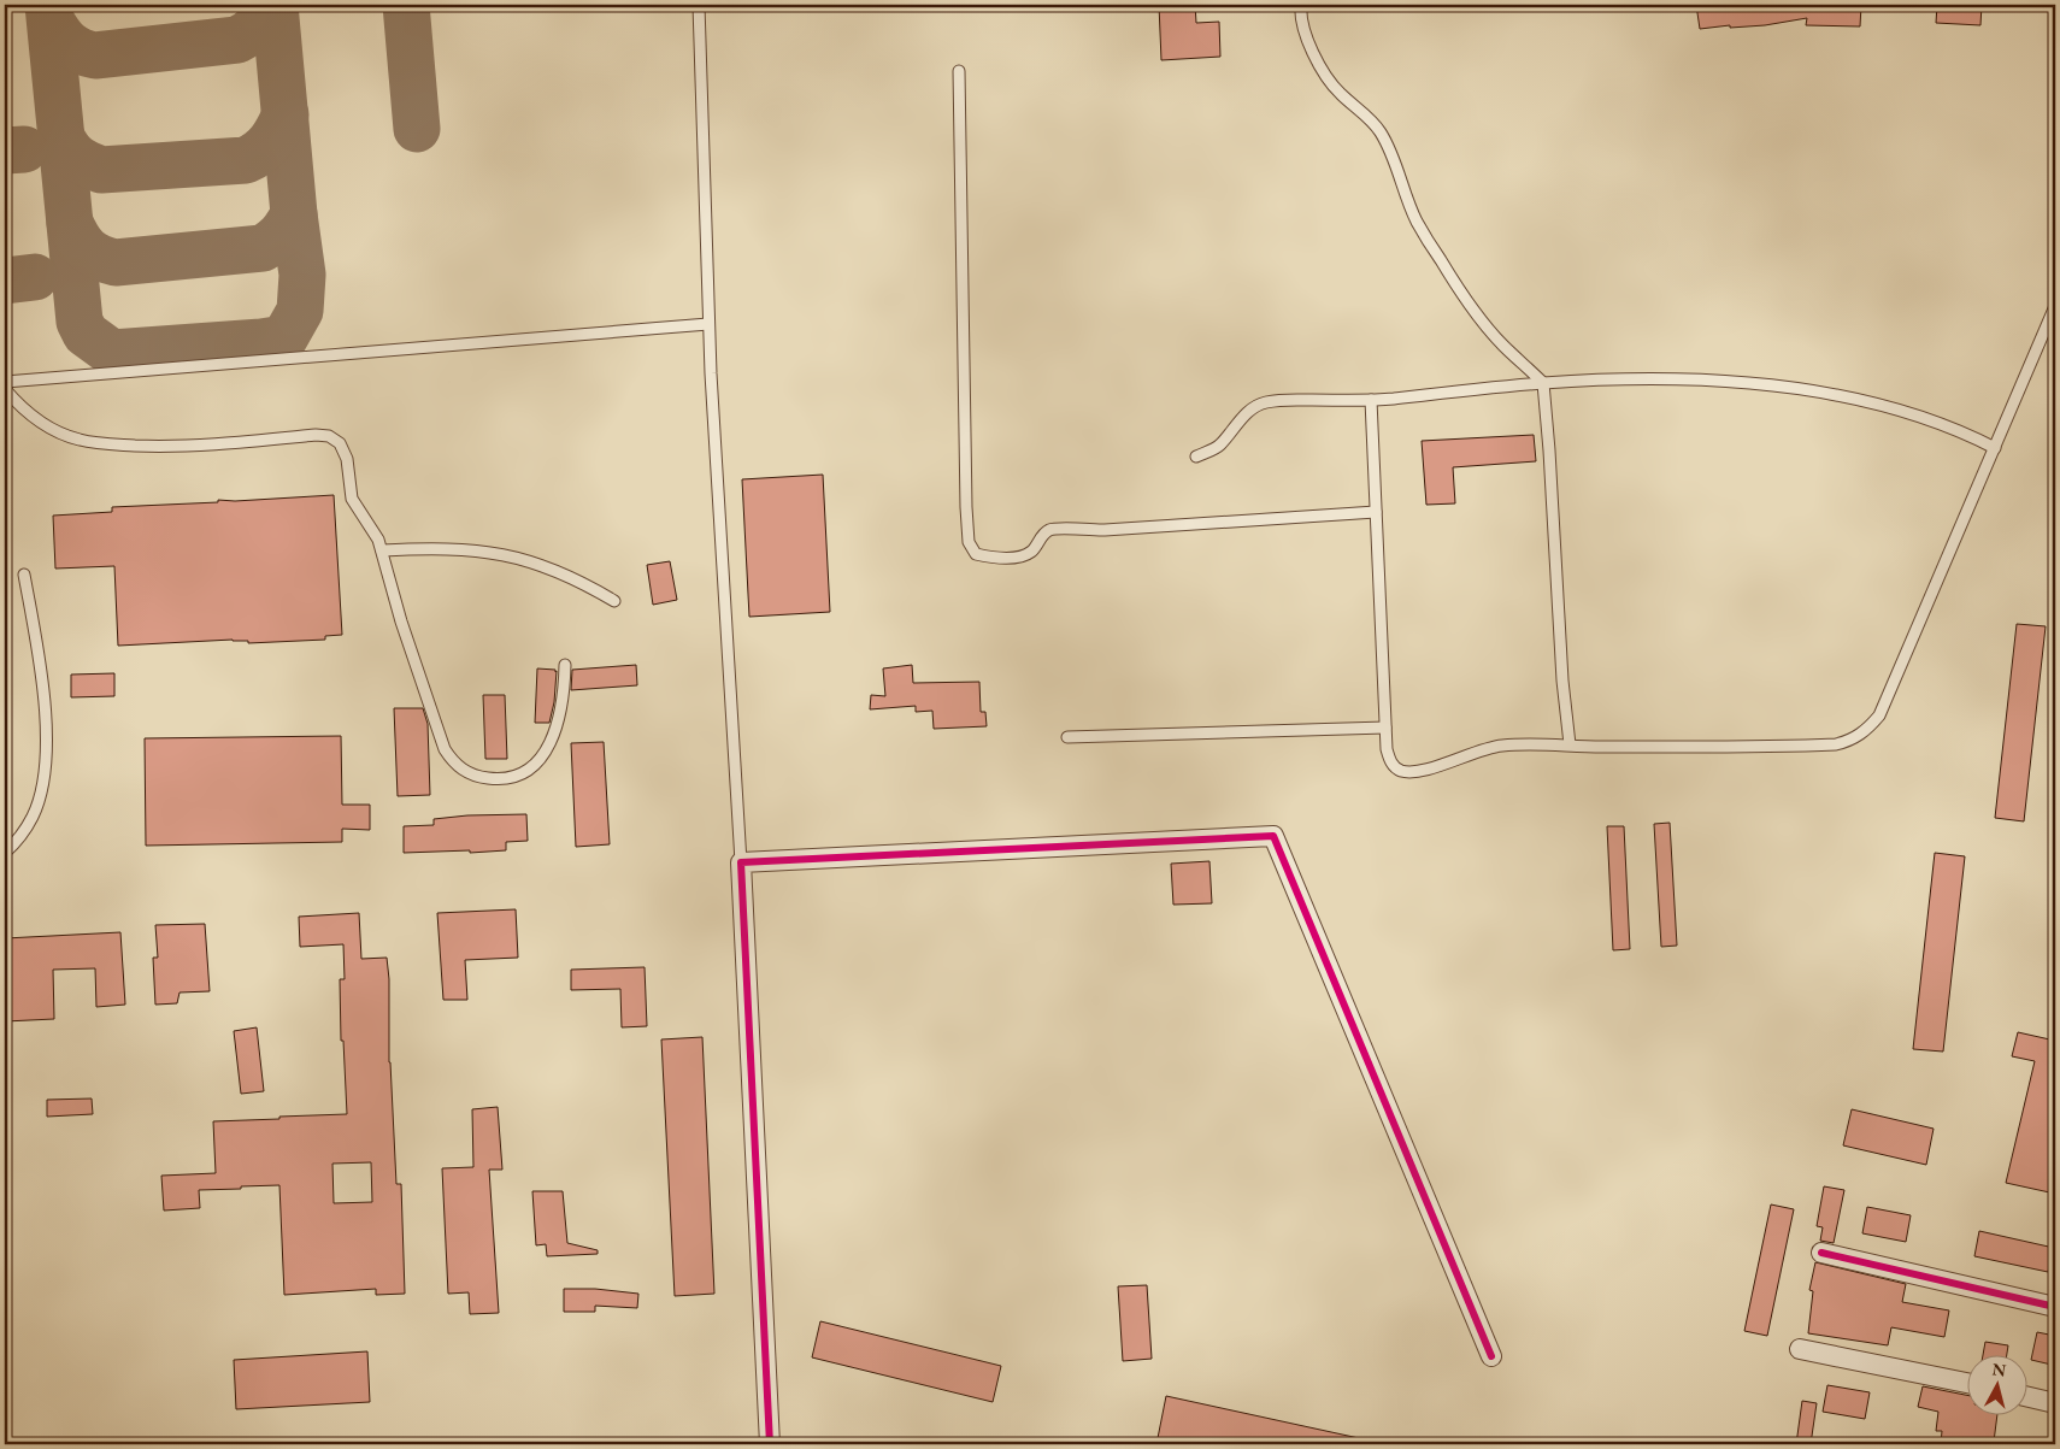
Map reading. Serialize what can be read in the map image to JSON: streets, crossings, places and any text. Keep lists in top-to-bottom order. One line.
{"north":"top"}
